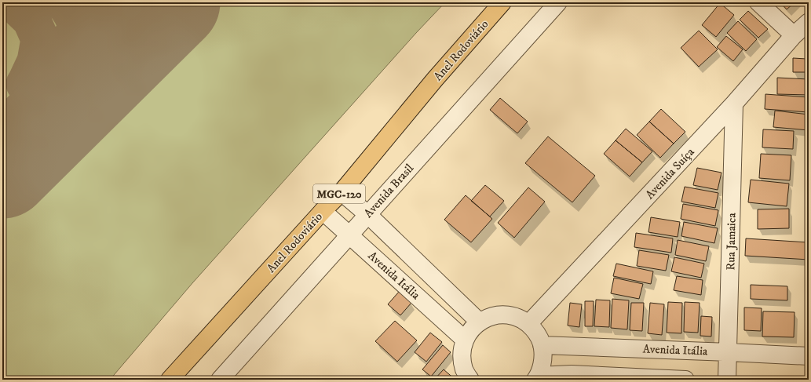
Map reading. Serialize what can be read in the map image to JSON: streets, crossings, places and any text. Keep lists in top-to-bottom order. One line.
{"streets":{"main road":["Anel Rodoviário","MGC-120"],"street":["Avenida Suíça","Avenida Brasil","Rua Jamaica","Avenida Itália"]},"crossings":[["Anel Rodoviário","Avenida Itália"],["Avenida Suíça","Rua Jamaica"],["Avenida Brasil","Avenida Itália"],["Rua Jamaica","Avenida Itália"]]}
